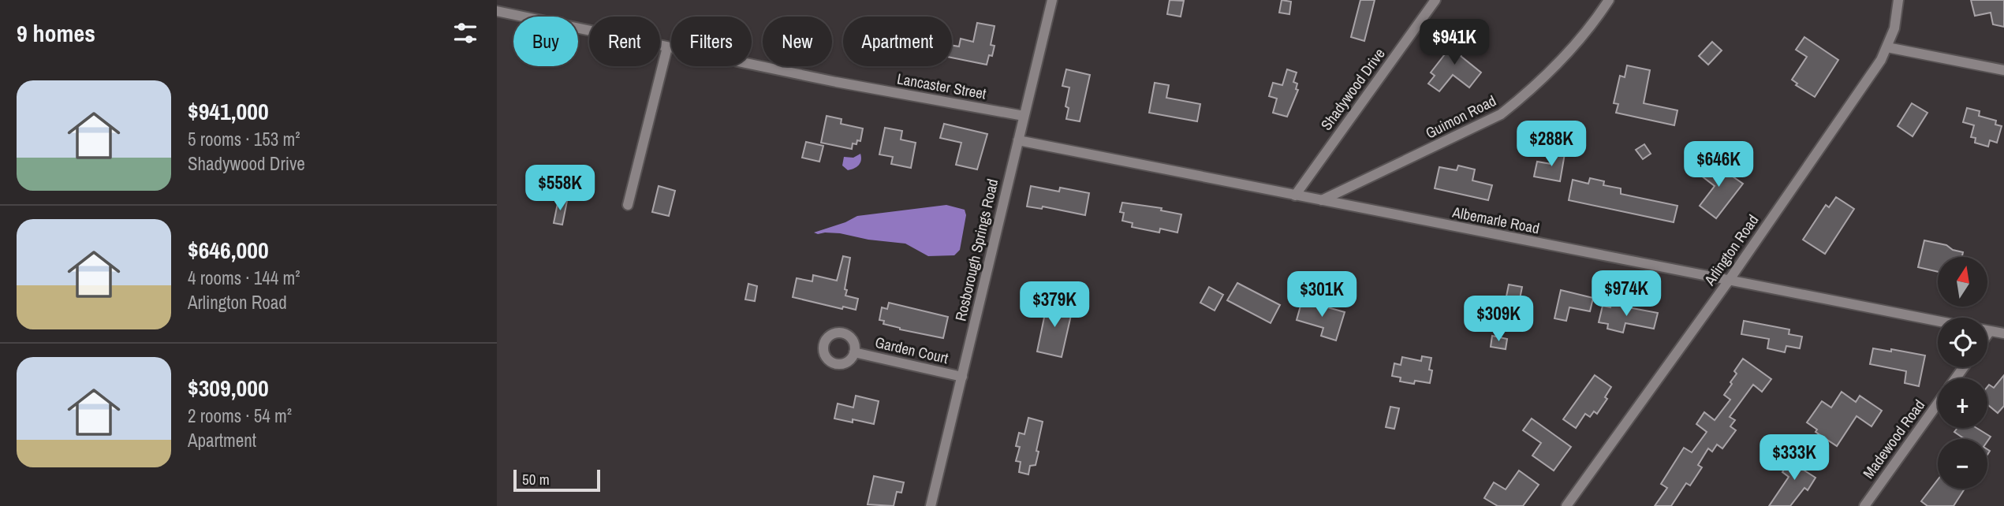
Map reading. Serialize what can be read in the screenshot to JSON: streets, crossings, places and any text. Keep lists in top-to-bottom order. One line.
{"streets":{"street":["Lancaster Street","Shadywood Drive","Guimon Road","Albemarle Road","Rosborough Springs Road","Arlington Road","Garden Court","Madewood Road"]},"crossings":[["Lancaster Street","Rosborough Springs Road"],["Shadywood Drive","Albemarle Road"],["Guimon Road","Albemarle Road"],["Albemarle Road","Rosborough Springs Road"],["Albemarle Road","Arlington Road"],["Rosborough Springs Road","Garden Court"]],"scale_bar":"50 m","north":"top","page":{"heading":"9 homes","chip":["Buy","Rent","Filters","New","Apartment"],"price":["$941K","$288K","$646K","$558K","$974K","$301K","$379K","$309K","$333K"],"list":[{"name":"$941,000","note":"5 rooms · 153 m² · Shadywood Drive"},{"name":"$646,000","note":"4 rooms · 144 m² · Arlington Road"},{"name":"$309,000","note":"2 rooms · 54 m² · Apartment"}],"map_buttons":["+","−"],"scale":"50 m"}}
